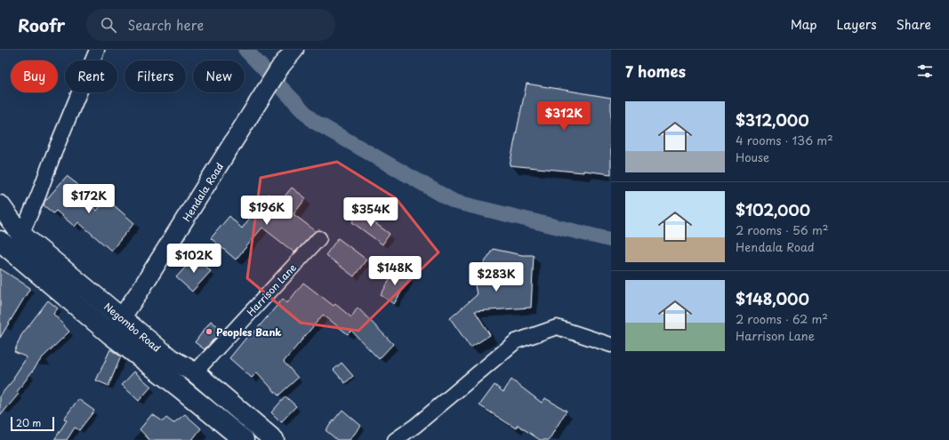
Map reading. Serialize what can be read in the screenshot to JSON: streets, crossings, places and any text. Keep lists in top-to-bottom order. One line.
{"streets":{"highway":["Negombo Road"],"main road":["Hendala Road"],"street":["Harrison Lane"]},"crossings":[["Hendala Road","Negombo Road"],["Harrison Lane","Negombo Road"]],"places":["Peoples Bank"],"scale_bar":"20 m","page":{"header":"Roofr","search":"Search here","nav":["Map","Layers","Share"],"heading":"7 homes","chip":["Buy","Rent","Filters","New"],"list":[{"name":"$312,000","note":"4 rooms · 136 m² · House"},{"name":"$102,000","note":"2 rooms · 56 m² · Hendala Road"},{"name":"$148,000","note":"2 rooms · 62 m² · Harrison Lane"}],"price":["$312K","$172K","$196K","$354K","$102K","$148K","$283K"],"scale":"20 m"}}
